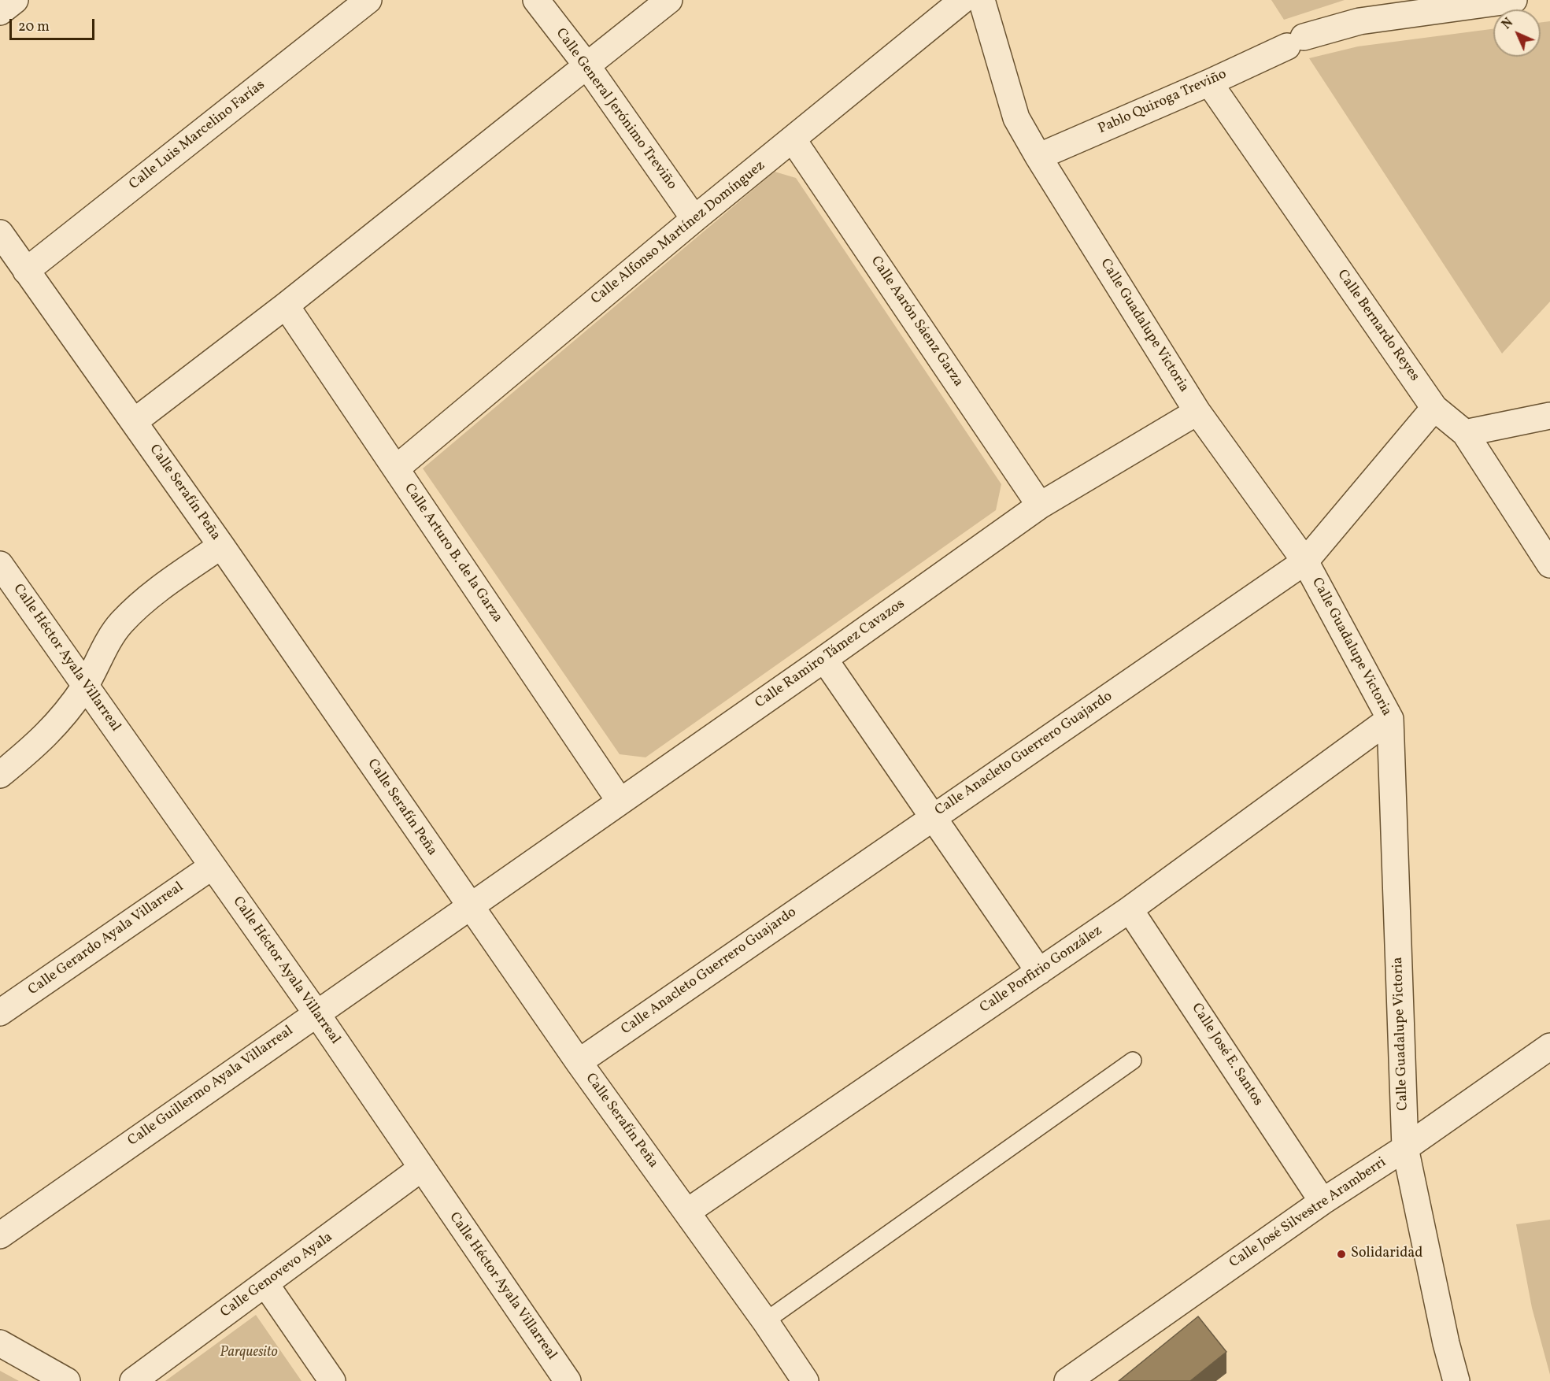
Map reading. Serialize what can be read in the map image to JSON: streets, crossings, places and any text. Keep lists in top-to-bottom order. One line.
{"streets":{"street":["Pablo Quiroga Treviño","Calle General Jerónimo Treviño","Calle Luis Marcelino Farías","Calle Alfonso Martínez Domínguez","Calle Aarón Sáenz Garza","Calle Guadalupe Victoria","Calle Bernardo Reyes","Calle Serafín Peña","Calle Arturo B. de la Garza","Calle Ramiro Támez Cavazos","Calle Héctor Ayala Villarreal","Calle Anacleto Guerrero Guajardo","Calle Gerardo Ayala Villarreal","Calle Porfirio González","Calle José E. Santos","Calle Guillermo Ayala Villarreal","Calle José Silvestre Aramberri","Calle Genovevo Ayala"]},"crossings":[["Pablo Quiroga Treviño","Calle Guadalupe Victoria"],["Pablo Quiroga Treviño","Calle Bernardo Reyes"],["Calle General Jerónimo Treviño","Calle Alfonso Martínez Domínguez"],["Calle Luis Marcelino Farías","Calle Serafín Peña"],["Calle Alfonso Martínez Domínguez","Calle Aarón Sáenz Garza"],["Calle Alfonso Martínez Domínguez","Calle Arturo B. de la Garza"],["Calle Aarón Sáenz Garza","Calle Ramiro Támez Cavazos"],["Calle Guadalupe Victoria","Calle Ramiro Támez Cavazos"],["Calle Guadalupe Victoria","Calle Anacleto Guerrero Guajardo"],["Calle Guadalupe Victoria","Calle Porfirio González"],["Calle Guadalupe Victoria","Calle José Silvestre Aramberri"],["Calle Bernardo Reyes","Calle Anacleto Guerrero Guajardo"],["Calle Serafín Peña","Calle Ramiro Támez Cavazos"],["Calle Serafín Peña","Calle Anacleto Guerrero Guajardo"],["Calle Serafín Peña","Calle Porfirio González"],["Calle Serafín Peña","Calle Guillermo Ayala Villarreal"],["Calle Arturo B. de la Garza","Calle Ramiro Támez Cavazos"],["Calle Ramiro Támez Cavazos","Calle Guillermo Ayala Villarreal"],["Calle Héctor Ayala Villarreal","Calle Gerardo Ayala Villarreal"],["Calle Héctor Ayala Villarreal","Calle Guillermo Ayala Villarreal"],["Calle Héctor Ayala Villarreal","Calle Genovevo Ayala"],["Calle Porfirio González","Calle José E. Santos"],["Calle José E. Santos","Calle José Silvestre Aramberri"]],"parks":["Parquesito"],"places":["Solidaridad"],"scale_bar":"20 m","north":"top left"}
